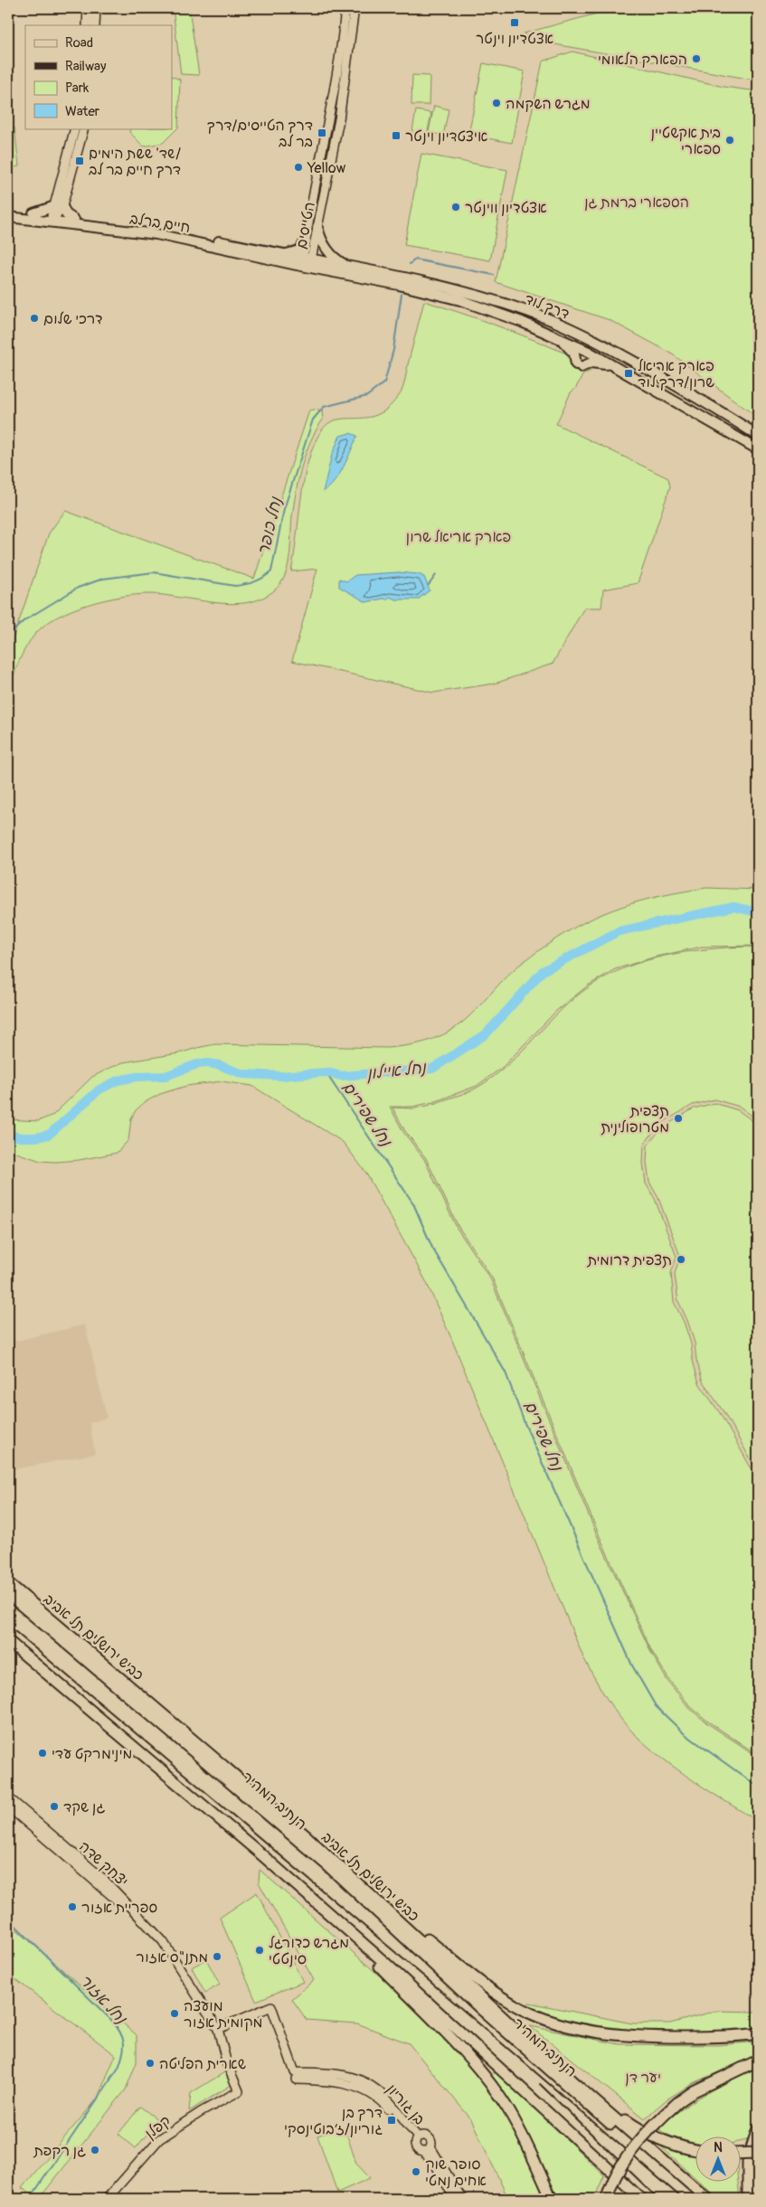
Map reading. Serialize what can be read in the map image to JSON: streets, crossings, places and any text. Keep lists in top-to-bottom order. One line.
{"streets":{"highway":["כביש ירושלים תל אביב","הנתיב המהיר"],"main road":["חיים ברלב","דרך לוד"],"street":["הטייסים","יצחק שדה","בן גוריון","קפלן"]},"crossings":[["חיים ברלב","הטייסים"],["חיים ברלב","דרך לוד"],["הטייסים","דרך לוד"],["יצחק שדה","בן גוריון"],["יצחק שדה","קפלן"]],"water":["נחל כופר","נחל איילון","נחל שפירים","נחל אזור"],"parks":["הספארי ברמת גן","פארק אריאל שרון","יער דן"],"places":{"transit":["אצטדיון וינטר","דרך הטייסים/דרך בר לב","איצטדיון וינטר","שד' ששת הימים/ דרך חיים בר לב","פארק אריאל שרון/דרך לוד","דרך בן גוריון/ז׳בוטינסקי"],"other":["הפארק הלאומי","מגרש השקמה","בית אקשטיין ספארי","Yellow","אצטדיון ווינטר","דרכי שלום","תצפית מטרופולינית","תצפית דרומית","מינימרקט עדי","גן שקד","ספריית אזור","מגרש כדורגל סינטטי","מתנ\"ס אזור","מועצה מקומית אזור","שארית הפליטה","גן רקפת","סופר שוק אחים נמטי"]},"legend":["Road","Railway","Park","Water"],"north":"top"}
